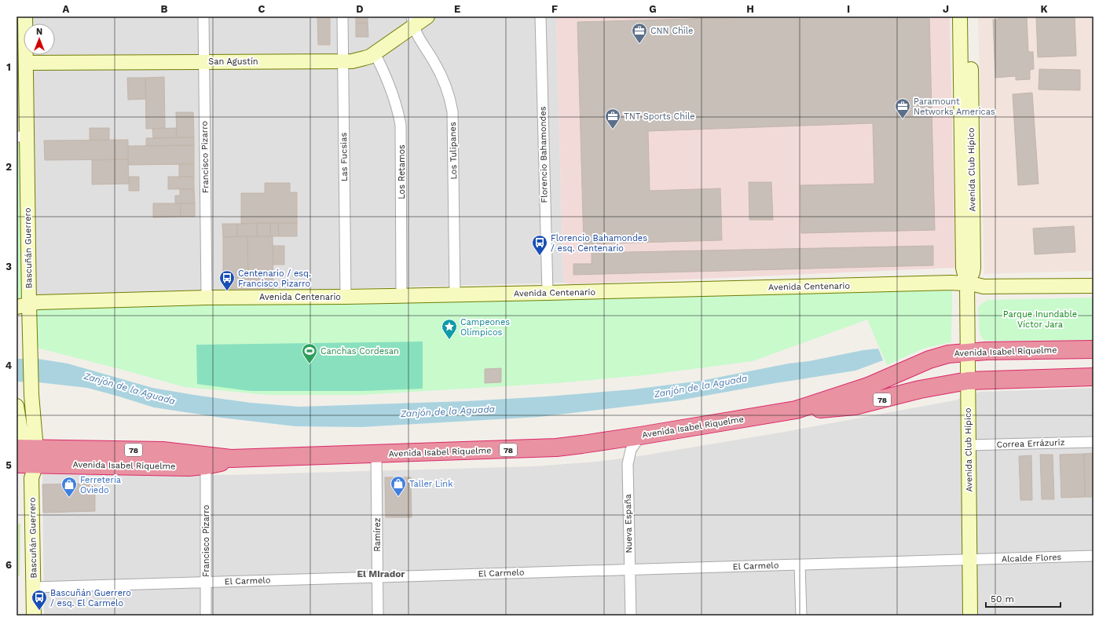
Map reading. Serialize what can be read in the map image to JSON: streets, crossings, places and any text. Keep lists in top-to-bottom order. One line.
{"streets":{"highway":["Avenida Isabel Riquelme","78"],"street":["San Agustín","Los Tulipanes","Florencio Bahamondes","Francisco Pizarro","Las Fucsias","Avenida Club Hípico","Los Retamos","Bascuñán Guerrero","Avenida Centenario","Correa Errázuriz","Nueva España","Ramírez","Alcalde Flores","El Carmelo"]},"crossings":[["San Agustín","Los Tulipanes"],["San Agustín","Francisco Pizarro"],["San Agustín","Las Fucsias"],["San Agustín","Los Retamos"],["San Agustín","Bascuñán Guerrero"],["Los Tulipanes","Avenida Centenario"],["Florencio Bahamondes","Avenida Centenario"],["Francisco Pizarro","Avenida Centenario"],["Francisco Pizarro","Avenida Isabel Riquelme"],["Francisco Pizarro","El Carmelo"],["Las Fucsias","Avenida Centenario"],["Avenida Club Hípico","Avenida Centenario"],["Avenida Club Hípico","Avenida Isabel Riquelme"],["Avenida Club Hípico","Correa Errázuriz"],["Avenida Club Hípico","Alcalde Flores"],["Avenida Club Hípico","El Carmelo"],["Los Retamos","Avenida Centenario"],["Bascuñán Guerrero","Avenida Centenario"],["Bascuñán Guerrero","Avenida Isabel Riquelme"],["Bascuñán Guerrero","El Carmelo"],["Avenida Isabel Riquelme","Nueva España"],["Avenida Isabel Riquelme","Ramírez"],["Nueva España","El Carmelo"],["Ramírez","El Carmelo"],["Alcalde Flores","El Carmelo"]],"districts":["El Mirador"],"water":["Zanjón de la Aguada"],"parks":["Parque Inundable Víctor Jara"],"places":{"office":["CNN Chile","Paramount Networks Americas","TNT Sports Chile"],"bus stop":["Florencio Bahamondes / esq. Centenario","Centenario / esq. Francisco Pizarro","Bascuñán Guerrero / esq. El Carmelo"],"place":["Campeones Olímpicos"],"sports":["Canchas Cordesan"],"shop":["Taller Link","Ferretería Oviedo"]},"scale_bar":"50 m","north":"top","grid":{"columns":["A","B","C","D","E","F","G","H","I","J","K"],"rows":["1","2","3","4","5","6"]}}
